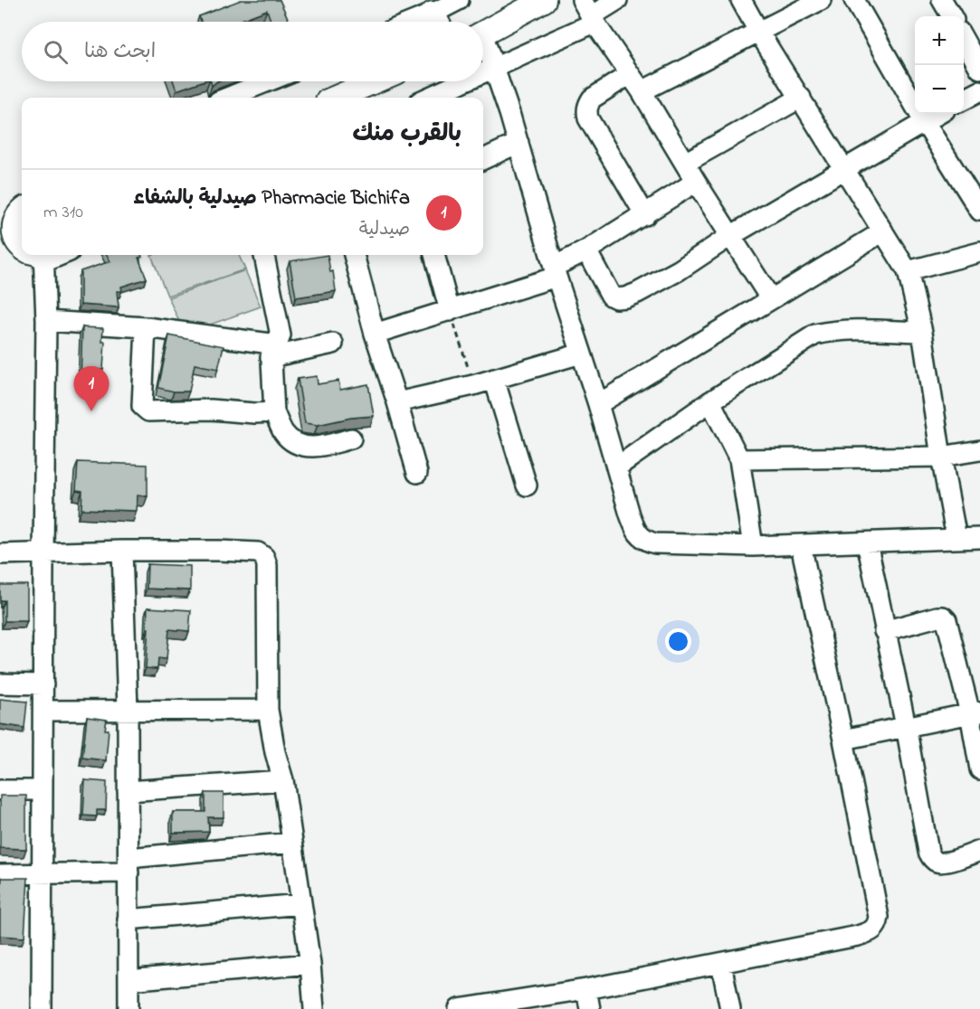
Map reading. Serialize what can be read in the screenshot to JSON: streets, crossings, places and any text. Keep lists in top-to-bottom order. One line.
{"page":{"map_buttons":["+","−"],"search":"ابحث هنا","heading":"بالقرب منك","list":[{"mark":"1","name":"Pharmacie Bichifa صيدلية بالشفاء","note":"صيدلية","value":"310 m"}],"pins":"1"}}
